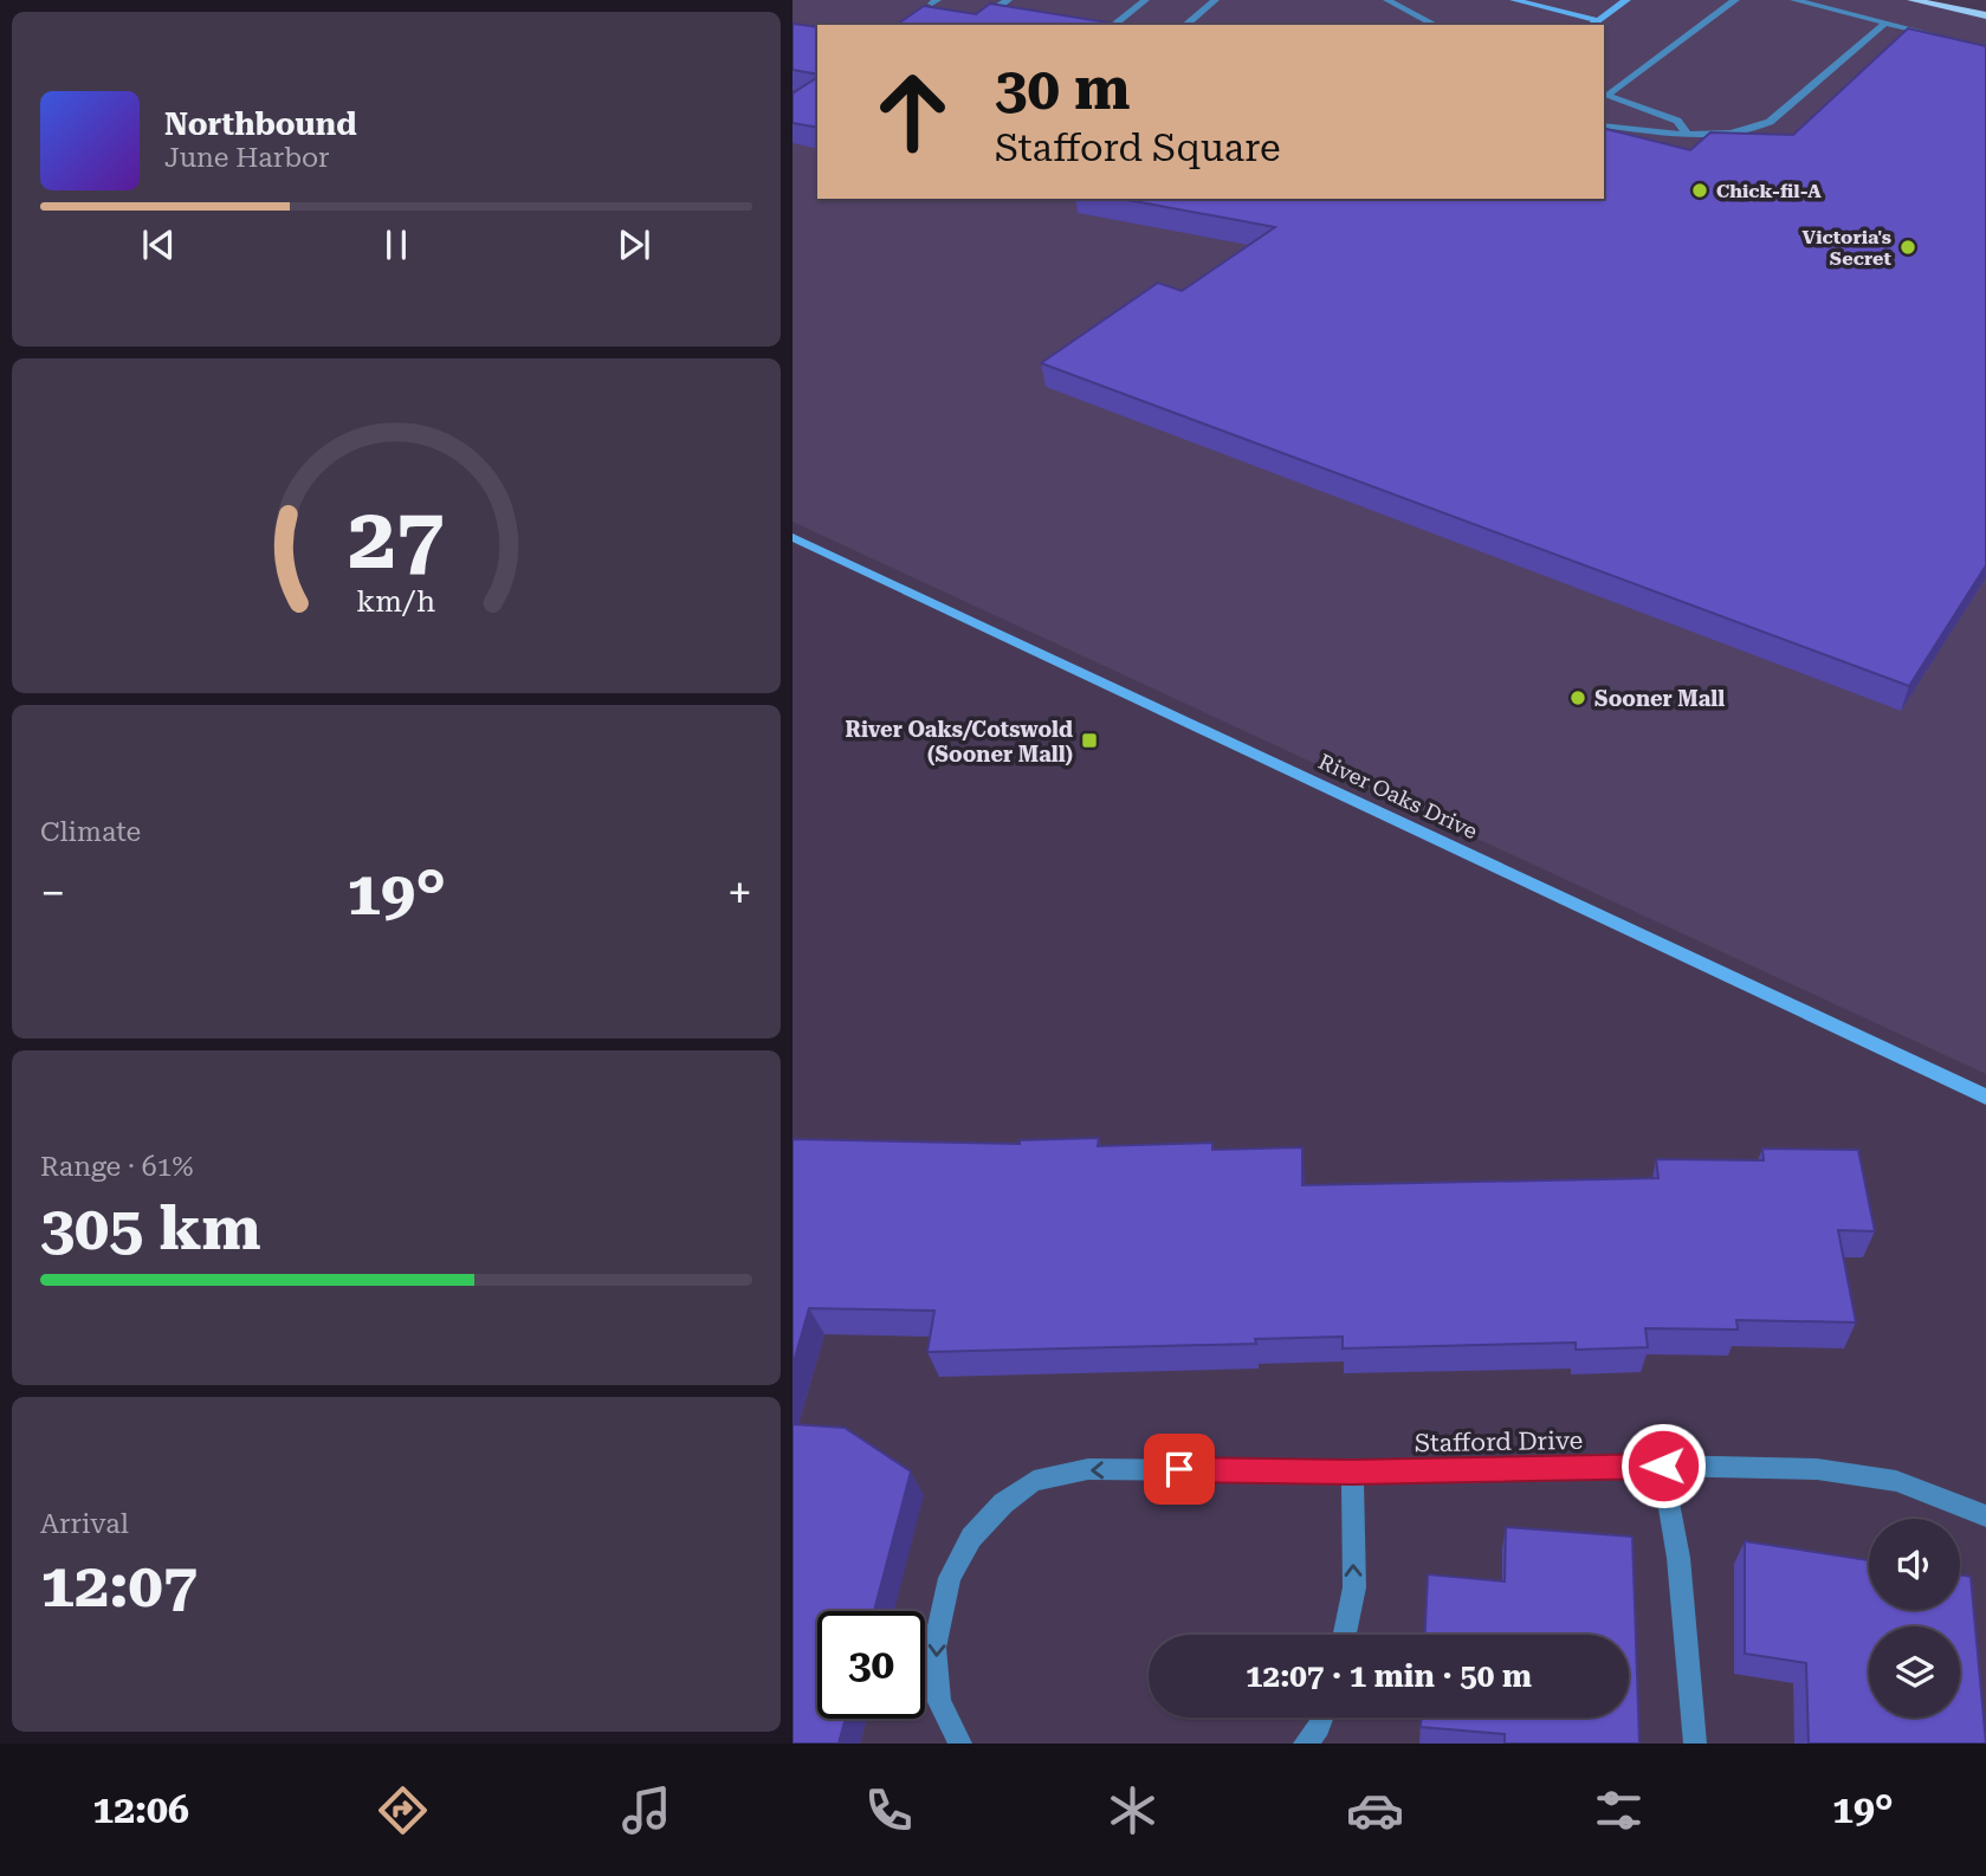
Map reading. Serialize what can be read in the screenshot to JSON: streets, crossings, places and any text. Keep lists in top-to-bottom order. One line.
{"streets":{"street":["River Oaks Drive","Stafford Drive"]},"places":{"other":["Chick-fil-A","Victoria's Secret","Sooner Mall"],"transit":["River Oaks/Cotswold (Sooner Mall)"]},"page":{"turn":["30 m","Stafford Square"],"song":["Northbound","June Harbor"],"tile":["Climate",["Range · 61%","305 km"],["Arrival","12:07"]],"heat":["−","19°","+"],"limit":"30","trip":"12:07 · 1 min · 50 m","tabs":["12:06","19°"],"gauge":["27","km/h"]}}
